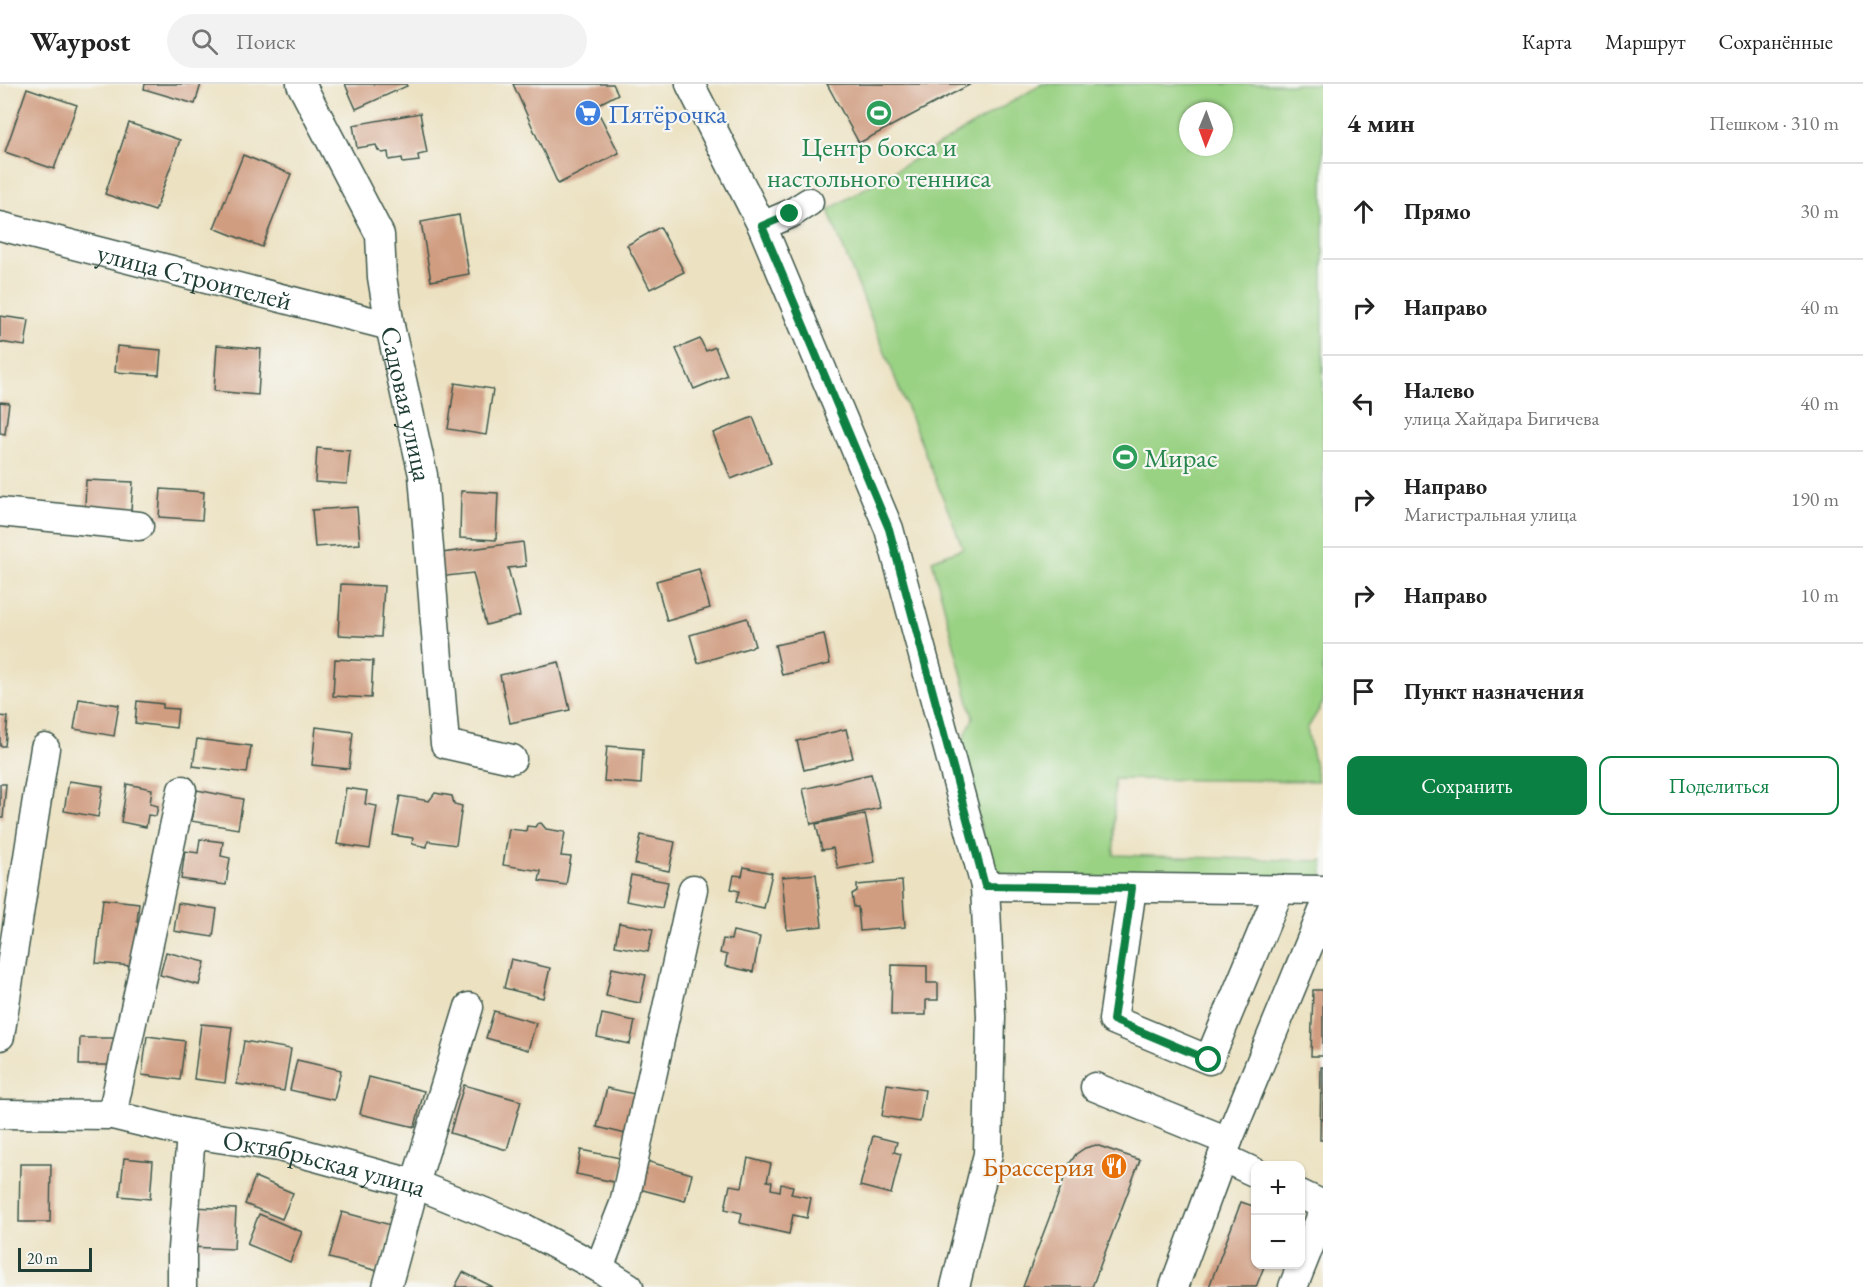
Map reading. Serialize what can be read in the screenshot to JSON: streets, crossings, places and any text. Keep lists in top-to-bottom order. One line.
{"streets":{"street":["улица Строителей","Садовая улица","Октябрьская улица"]},"crossings":[["улица Строителей","Садовая улица"]],"places":{"supermarket":["Пятёрочка"],"sports":["Центр бокса и настольного тенниса","Мирас"],"restaurant":["Брассерия"]},"scale_bar":"20 m","north":"bottom","page":{"header":"Waypost","search":"Поиск","nav":["Карта","Маршрут","Сохранённые"],"heading":["4 мин","Пешком · 310 m"],"list":[["Прямо","30 m"],["Направо","40 m"],["Налево","улица Хайдара Бигичева","40 m"],["Направо","Магистральная улица","190 m"],["Направо","10 m"],"Пункт назначения"],"buttons":["Сохранить","Поделиться"],"map_buttons":["+","−"],"scale":"20 m"}}
